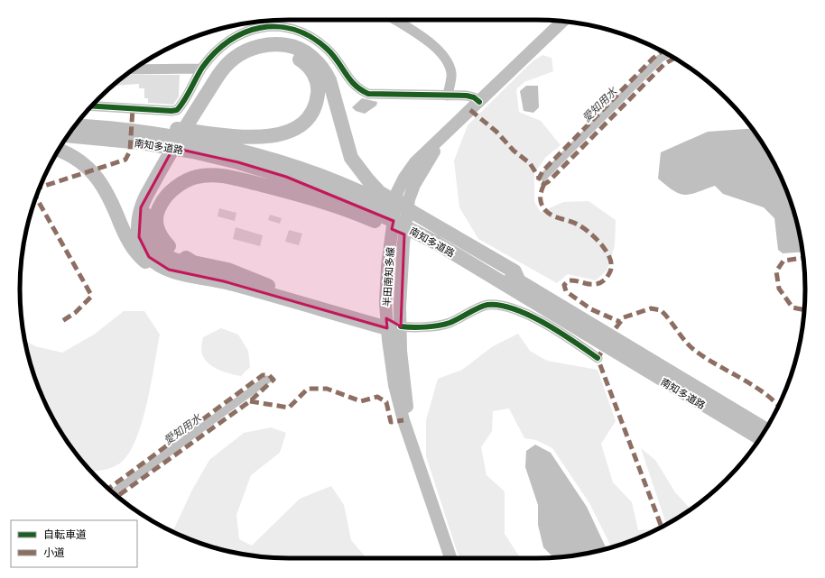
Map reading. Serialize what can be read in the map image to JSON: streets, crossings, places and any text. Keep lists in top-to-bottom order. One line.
{"streets":{"highway":["南知多道路"],"main road":["半田南知多線"]},"water":["愛知用水"],"legend":["自転車道","小道"]}
